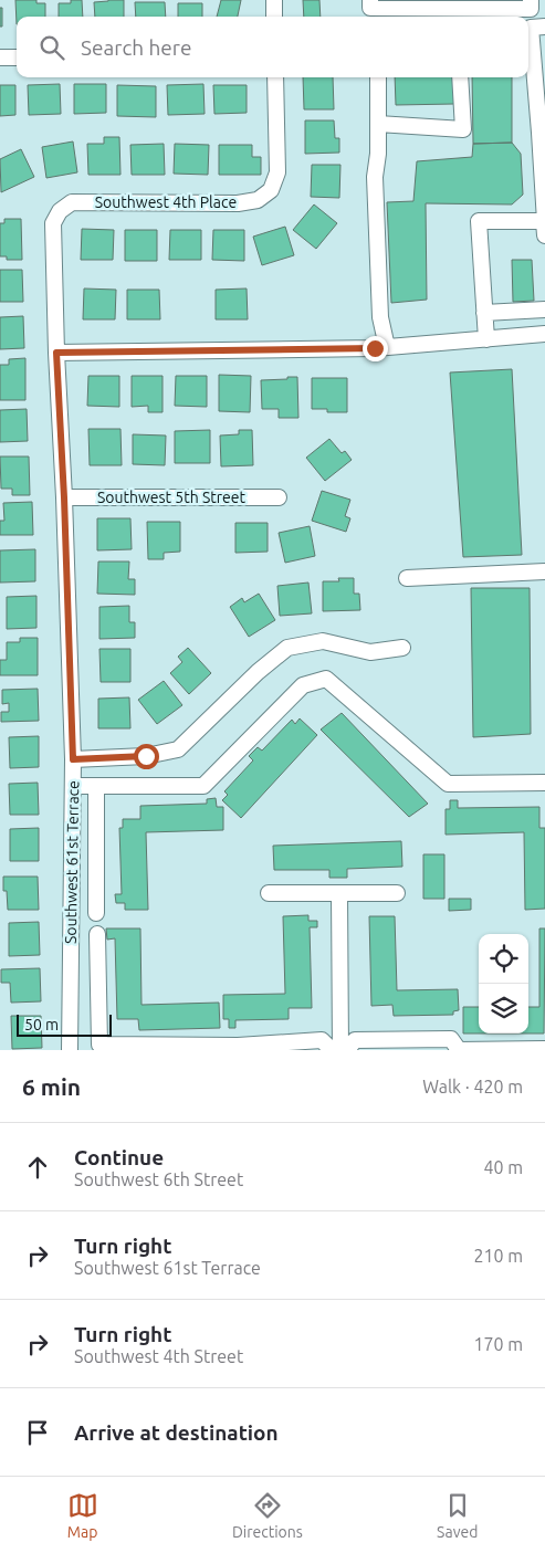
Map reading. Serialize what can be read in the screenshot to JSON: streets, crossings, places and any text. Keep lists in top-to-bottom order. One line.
{"streets":{"street":["Southwest 4th Place","Southwest 5th Street","Southwest 61st Terrace"]},"crossings":[["Southwest 4th Place","Southwest 61st Terrace"],["Southwest 5th Street","Southwest 61st Terrace"]],"scale_bar":"50 m","page":{"search":"Search here","scale":"50 m","heading":["6 min","Walk · 420 m"],"list":[["Continue","Southwest 6th Street","40 m"],["Turn right","Southwest 61st Terrace","210 m"],["Turn right","Southwest 4th Street","170 m"],"Arrive at destination"],"nav":["Map","Directions","Saved"]}}
